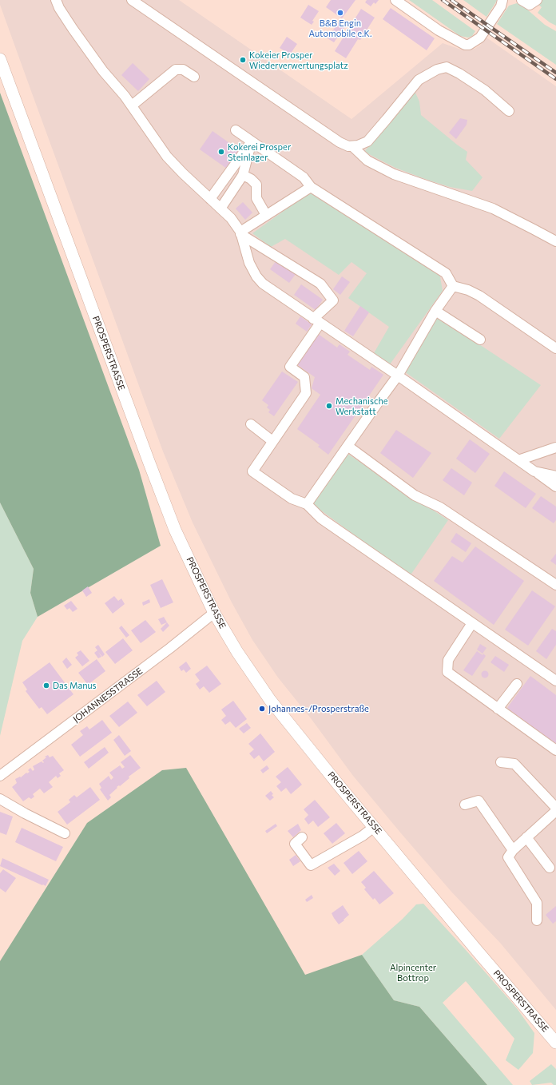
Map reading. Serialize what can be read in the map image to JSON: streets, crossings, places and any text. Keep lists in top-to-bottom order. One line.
{"streets":{"main road":["PROSPERSTRASSE"],"street":["JOHANNESSTRASSE"]},"crossings":[["PROSPERSTRASSE","JOHANNESSTRASSE"]],"parks":["Alpincenter Bottrop"],"places":["B&B Engin Automobile e.K.","Kokeier Prosper Wiederverwertungsplatz","Kokerei Prosper Steinlager","Mechanische Werkstatt","Das Manus","Johannes-/Prosperstraße"]}
